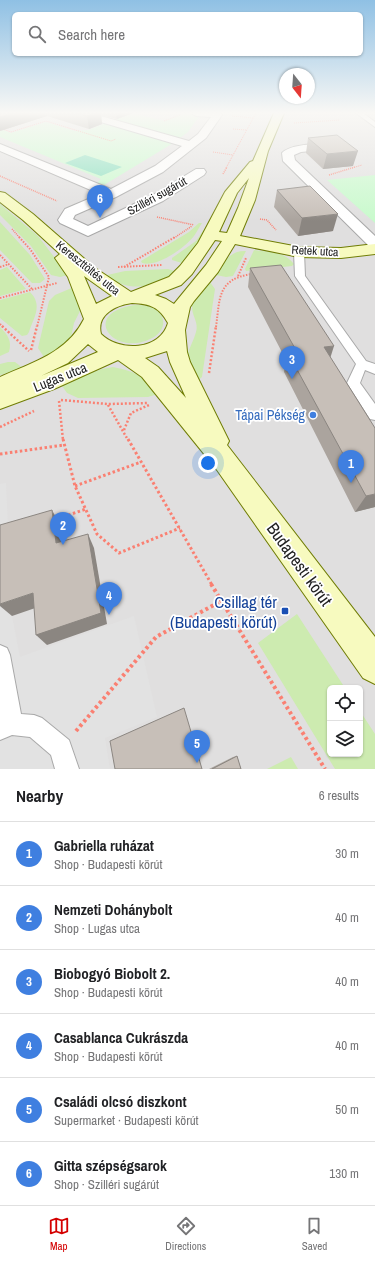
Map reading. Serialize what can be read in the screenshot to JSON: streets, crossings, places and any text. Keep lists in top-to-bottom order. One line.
{"streets":{"street":["Szilléri sugárút","Retek utca","Kereszttöltés utca","Lugas utca","Budapesti körút"]},"crossings":[["Kereszttöltés utca","Lugas utca"],["Kereszttöltés utca","Budapesti körút"],["Lugas utca","Budapesti körút"]],"places":{"other":["Tápai Pékség"],"transit":["Csillag tér (Budapesti körút)"]},"north":"bottom","page":{"search":"Search here","pins":["6","3","1","2","4","5"],"heading":["Nearby","6 results"],"list":[{"mark":"1","name":"Gabriella ruházat","note":"Shop · Budapesti körút","value":"30 m"},{"mark":"2","name":"Nemzeti Dohánybolt","note":"Shop · Lugas utca","value":"40 m"},{"mark":"3","name":"Biobogyó Biobolt 2.","note":"Shop · Budapesti körút","value":"40 m"},{"mark":"4","name":"Casablanca Cukrászda","note":"Shop · Budapesti körút","value":"40 m"},{"mark":"5","name":"Családi olcsó diszkont","note":"Supermarket · Budapesti körút","value":"50 m"},{"mark":"6","name":"Gitta szépségsarok","note":"Shop · Szilléri sugárút","value":"130 m"}],"nav":["Map","Directions","Saved"]}}
